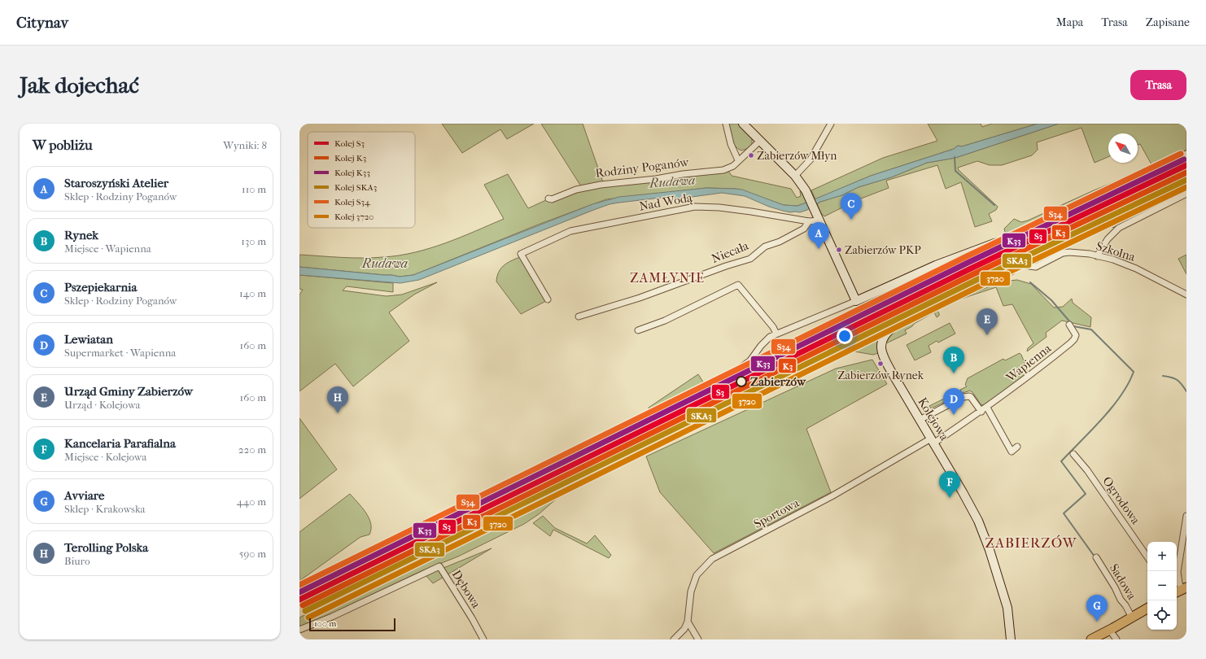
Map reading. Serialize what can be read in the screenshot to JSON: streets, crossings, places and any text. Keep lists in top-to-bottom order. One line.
{"streets":{"street":["Rodziny Poganów","Nad Wodą","Szkolna","Niecała","Wapienna","Kolejowa","Ogrodowa","Sportowa","Sadowa","Dębowa"]},"crossings":[["Nad Wodą","Niecała"],["Szkolna","Kolejowa"],["Wapienna","Kolejowa"],["Wapienna","Sportowa"],["Kolejowa","Sportowa"]],"districts":["ZAMŁYNIE","ZABIERZÓW"],"water":["Rudawa"],"places":["Zabierzów Młyn","Zabierzów PKP","Zabierzów Rynek","Zabierzów"],"lines":["rail line S34","rail line K33","rail line S3","rail line K3","rail line SKA3","rail line 3720"],"legend":["Kolej S3","Kolej K3","Kolej K33","Kolej SKA3","Kolej S34","Kolej 3720"],"scale_bar":"100 m","north":"top left","page":{"header":"Citynav","nav":["Mapa","Trasa","Zapisane"],"buttons":"Trasa","title":"Jak dojechać","heading":["W pobliżu","Wyniki: 8"],"list":[{"mark":"A","name":"Staroszyński Atelier","note":"Sklep · Rodziny Poganów","value":"110 m"},{"mark":"B","name":"Rynek","note":"Miejsce · Wapienna","value":"130 m"},{"mark":"C","name":"Pszepiekarnia","note":"Sklep · Rodziny Poganów","value":"140 m"},{"mark":"D","name":"Lewiatan","note":"Supermarket · Wapienna","value":"160 m"},{"mark":"E","name":"Urząd Gminy Zabierzów","note":"Urząd · Kolejowa","value":"160 m"},{"mark":"F","name":"Kancelaria Parafialna","note":"Miejsce · Kolejowa","value":"220 m"},{"mark":"G","name":"Avviare","note":"Sklep · Krakowska","value":"440 m"},{"mark":"H","name":"Terolling Polska","note":"Biuro","value":"590 m"}],"pins":["C","A","E","B","H","D","F","G"],"map_buttons":["+","−"],"scale":"100 m"}}
